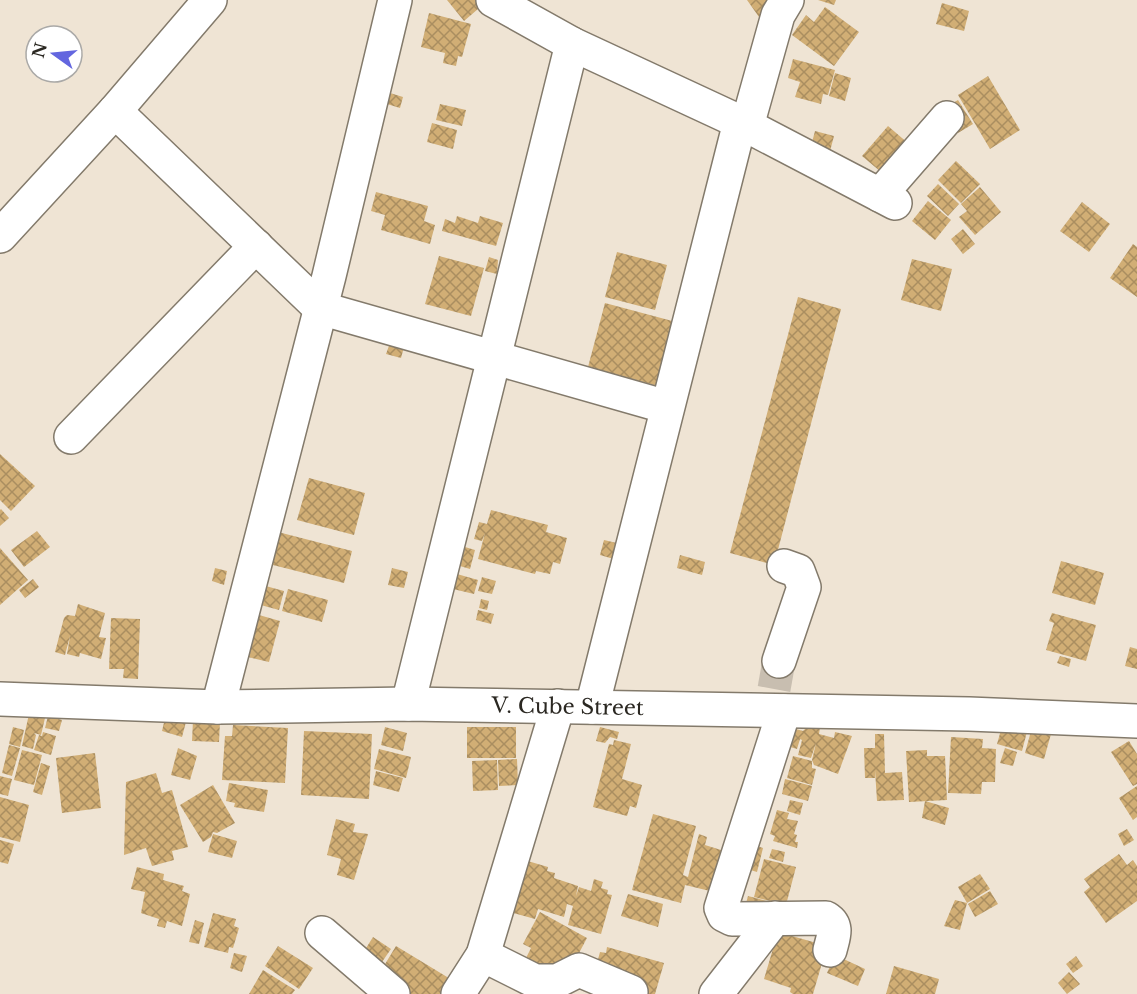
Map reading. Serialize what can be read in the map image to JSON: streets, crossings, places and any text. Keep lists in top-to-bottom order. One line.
{"streets":{"street":["V. Cube Street"]},"north":"left"}
